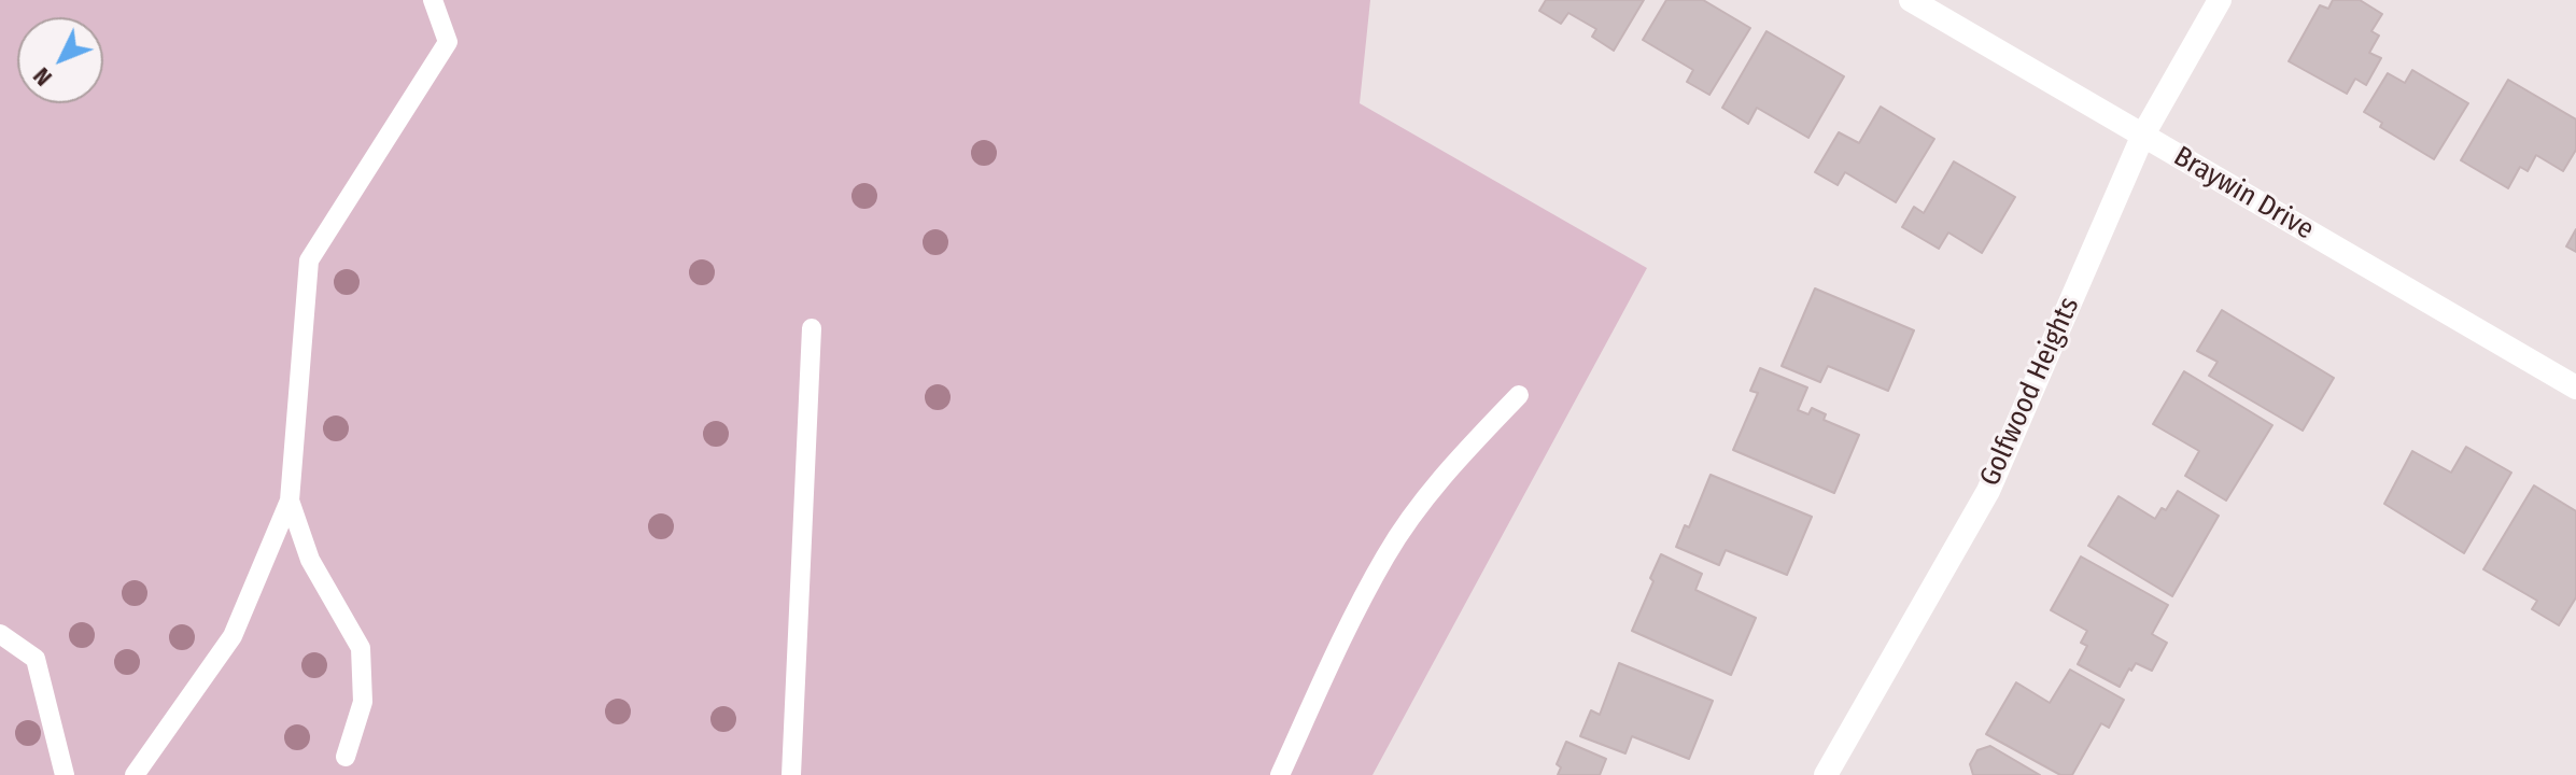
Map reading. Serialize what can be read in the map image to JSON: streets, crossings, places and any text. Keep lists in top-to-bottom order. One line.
{"streets":{"street":["Braywin Drive","Golfwood Heights"]},"crossings":[["Braywin Drive","Golfwood Heights"]],"north":"bottom left"}
